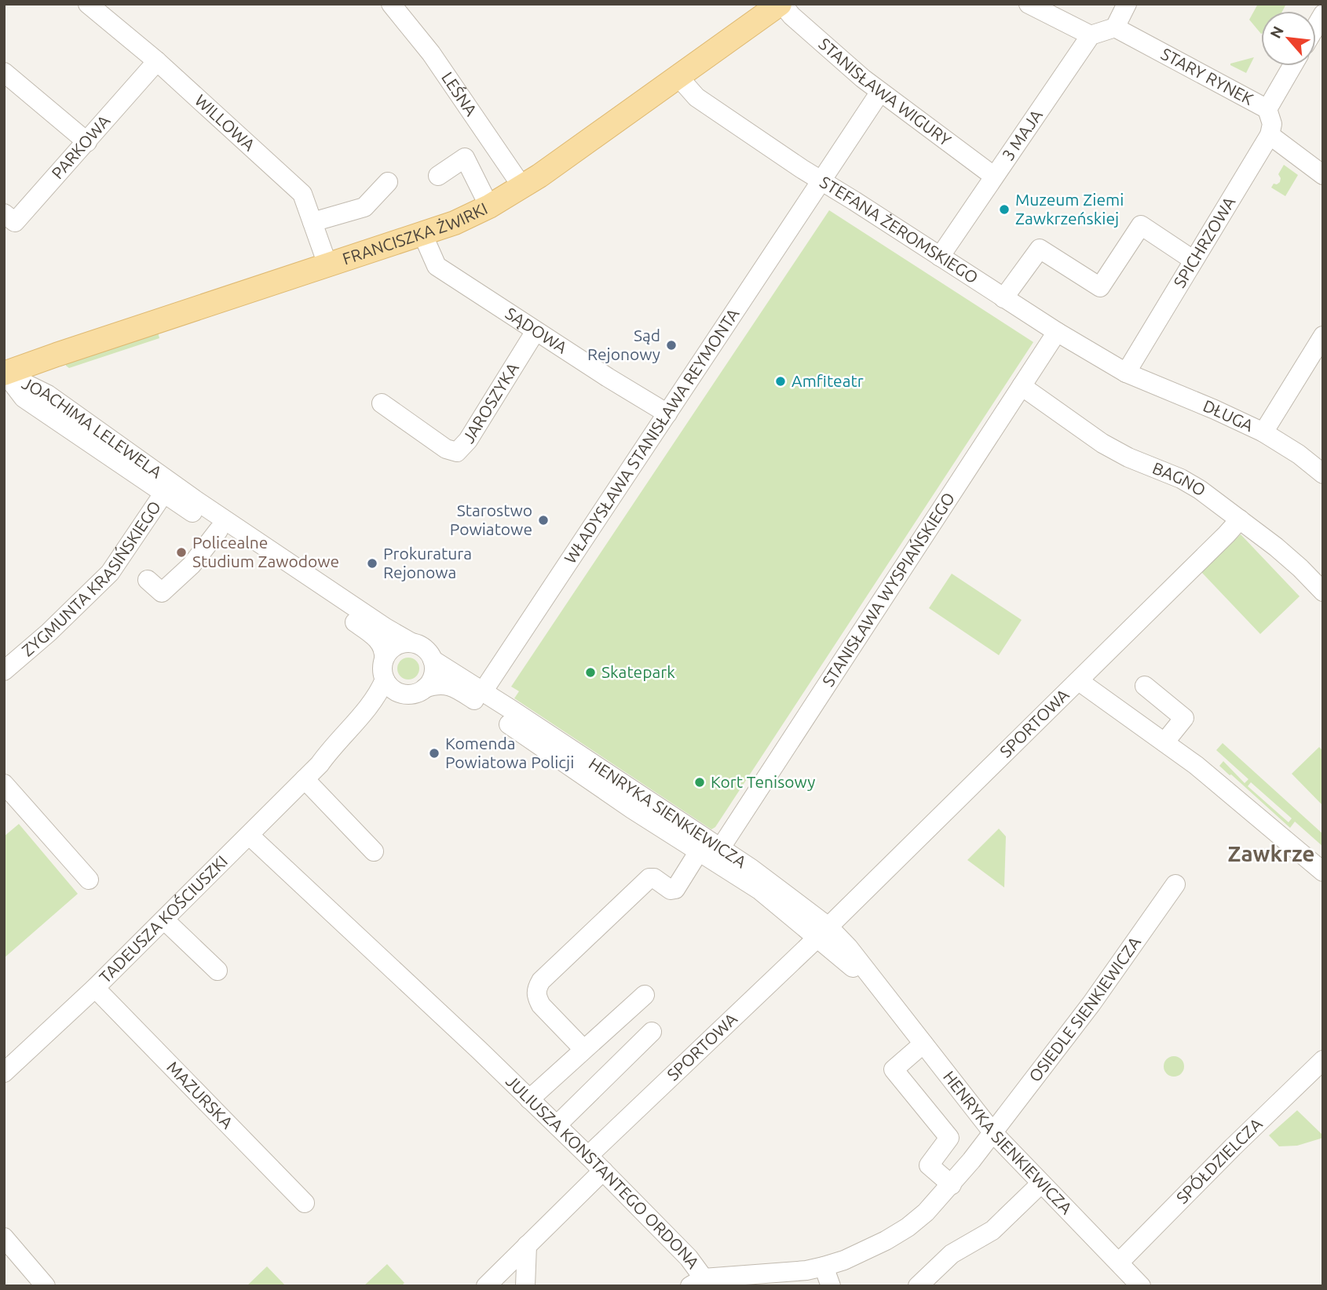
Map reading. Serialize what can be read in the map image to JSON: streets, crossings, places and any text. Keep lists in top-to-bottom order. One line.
{"streets":{"main road":["FRANCISZKA ŻWIRKI"],"street":["STARY RYNEK","STANISŁAWA WIGURY","LEŚNA","WILLOWA","3 MAJA","PARKOWA","STEFANA ŻEROMSKIEGO","SPICHRZOWA","SĄDOWA","JAROSZYKA","DŁUGA","JOACHIMA LELEWELA","WŁADYSŁAWA STANISŁAWA REYMONTA","BAGNO","ZYGMUNTA KRASIŃSKIEGO","STANISŁAWA WYSPIAŃSKIEGO","SPORTOWA","HENRYKA SIENKIEWICZA","TADEUSZA KOŚCIUSZKI","OSIEDLE SIENKIEWICZA","MAZURSKA","SPÓŁDZIELCZA","JULIUSZA KONSTANTEGO ORDONA"]},"crossings":[["STANISŁAWA WIGURY","3 MAJA"],["STANISŁAWA WIGURY","FRANCISZKA ŻWIRKI"],["STANISŁAWA WIGURY","WŁADYSŁAWA STANISŁAWA REYMONTA"],["LEŚNA","FRANCISZKA ŻWIRKI"],["WILLOWA","PARKOWA"],["WILLOWA","FRANCISZKA ŻWIRKI"],["3 MAJA","STEFANA ŻEROMSKIEGO"],["STEFANA ŻEROMSKIEGO","FRANCISZKA ŻWIRKI"],["STEFANA ŻEROMSKIEGO","SPICHRZOWA"],["STEFANA ŻEROMSKIEGO","DŁUGA"],["STEFANA ŻEROMSKIEGO","WŁADYSŁAWA STANISŁAWA REYMONTA"],["STEFANA ŻEROMSKIEGO","STANISŁAWA WYSPIAŃSKIEGO"],["FRANCISZKA ŻWIRKI","SĄDOWA"],["FRANCISZKA ŻWIRKI","JOACHIMA LELEWELA"],["SPICHRZOWA","DŁUGA"],["SĄDOWA","JAROSZYKA"],["SĄDOWA","WŁADYSŁAWA STANISŁAWA REYMONTA"],["JOACHIMA LELEWELA","ZYGMUNTA KRASIŃSKIEGO"],["JOACHIMA LELEWELA","HENRYKA SIENKIEWICZA"],["JOACHIMA LELEWELA","TADEUSZA KOŚCIUSZKI"],["WŁADYSŁAWA STANISŁAWA REYMONTA","HENRYKA SIENKIEWICZA"],["BAGNO","STANISŁAWA WYSPIAŃSKIEGO"],["BAGNO","SPORTOWA"],["STANISŁAWA WYSPIAŃSKIEGO","HENRYKA SIENKIEWICZA"],["SPORTOWA","HENRYKA SIENKIEWICZA"],["SPORTOWA","JULIUSZA KONSTANTEGO ORDONA"],["HENRYKA SIENKIEWICZA","TADEUSZA KOŚCIUSZKI"],["HENRYKA SIENKIEWICZA","OSIEDLE SIENKIEWICZA"],["HENRYKA SIENKIEWICZA","SPÓŁDZIELCZA"],["HENRYKA SIENKIEWICZA","JULIUSZA KONSTANTEGO ORDONA"],["TADEUSZA KOŚCIUSZKI","MAZURSKA"],["TADEUSZA KOŚCIUSZKI","JULIUSZA KONSTANTEGO ORDONA"],["OSIEDLE SIENKIEWICZA","JULIUSZA KONSTANTEGO ORDONA"]],"districts":["Zawkrze"],"places":["Muzeum Ziemi Zawkrzeńskiej","Sąd Rejonowy","Amfiteatr","Starostwo Powiatowe","Policealne Studium Zawodowe","Prokuratura Rejonowa","Skatepark","Komenda Powiatowa Policji","Kort Tenisowy"],"north":"top left"}
